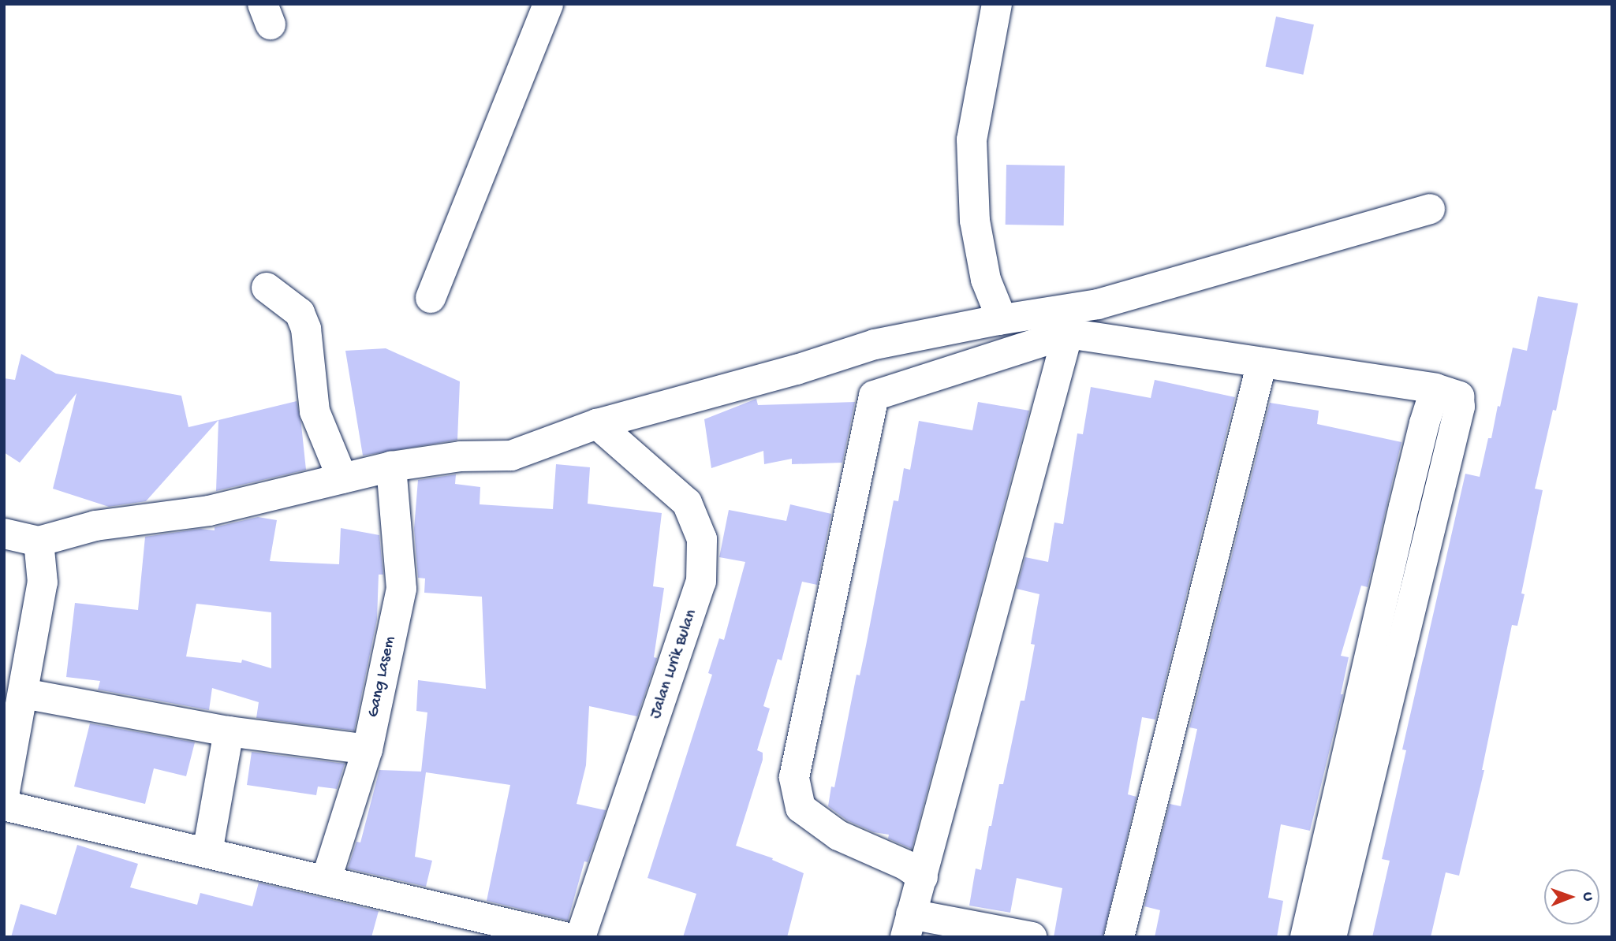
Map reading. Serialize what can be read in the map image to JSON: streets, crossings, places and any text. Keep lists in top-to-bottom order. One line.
{"streets":{"street":["Jalan Lurik Bulan","Gang Lasem"]},"north":"right"}
